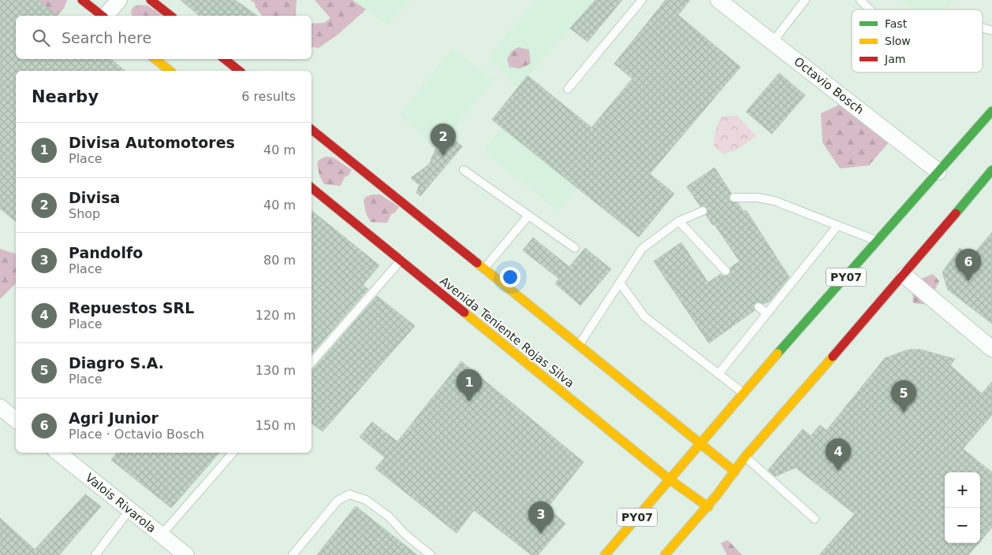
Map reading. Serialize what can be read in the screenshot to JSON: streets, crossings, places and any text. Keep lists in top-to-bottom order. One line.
{"streets":{"main road":["PY07","Avenida Teniente Rojas Silva"],"street":["Octavio Bosch","Valois Rivarola"]},"crossings":[["Octavio Bosch","PY07"],["PY07","Avenida Teniente Rojas Silva"]],"legend":["Fast","Slow","Jam"],"page":{"search":"Search here","heading":["Nearby","6 results"],"list":[{"mark":"1","name":"Divisa Automotores","note":"Place","value":"40 m"},{"mark":"2","name":"Divisa","note":"Shop","value":"40 m"},{"mark":"3","name":"Pandolfo","note":"Place","value":"80 m"},{"mark":"4","name":"Repuestos SRL","note":"Place","value":"120 m"},{"mark":"5","name":"Diagro S.A.","note":"Place","value":"130 m"},{"mark":"6","name":"Agri Junior","note":"Place · Octavio Bosch","value":"150 m"}],"pins":["2","6","1","5","4","3"],"map_buttons":["+","−"]}}
